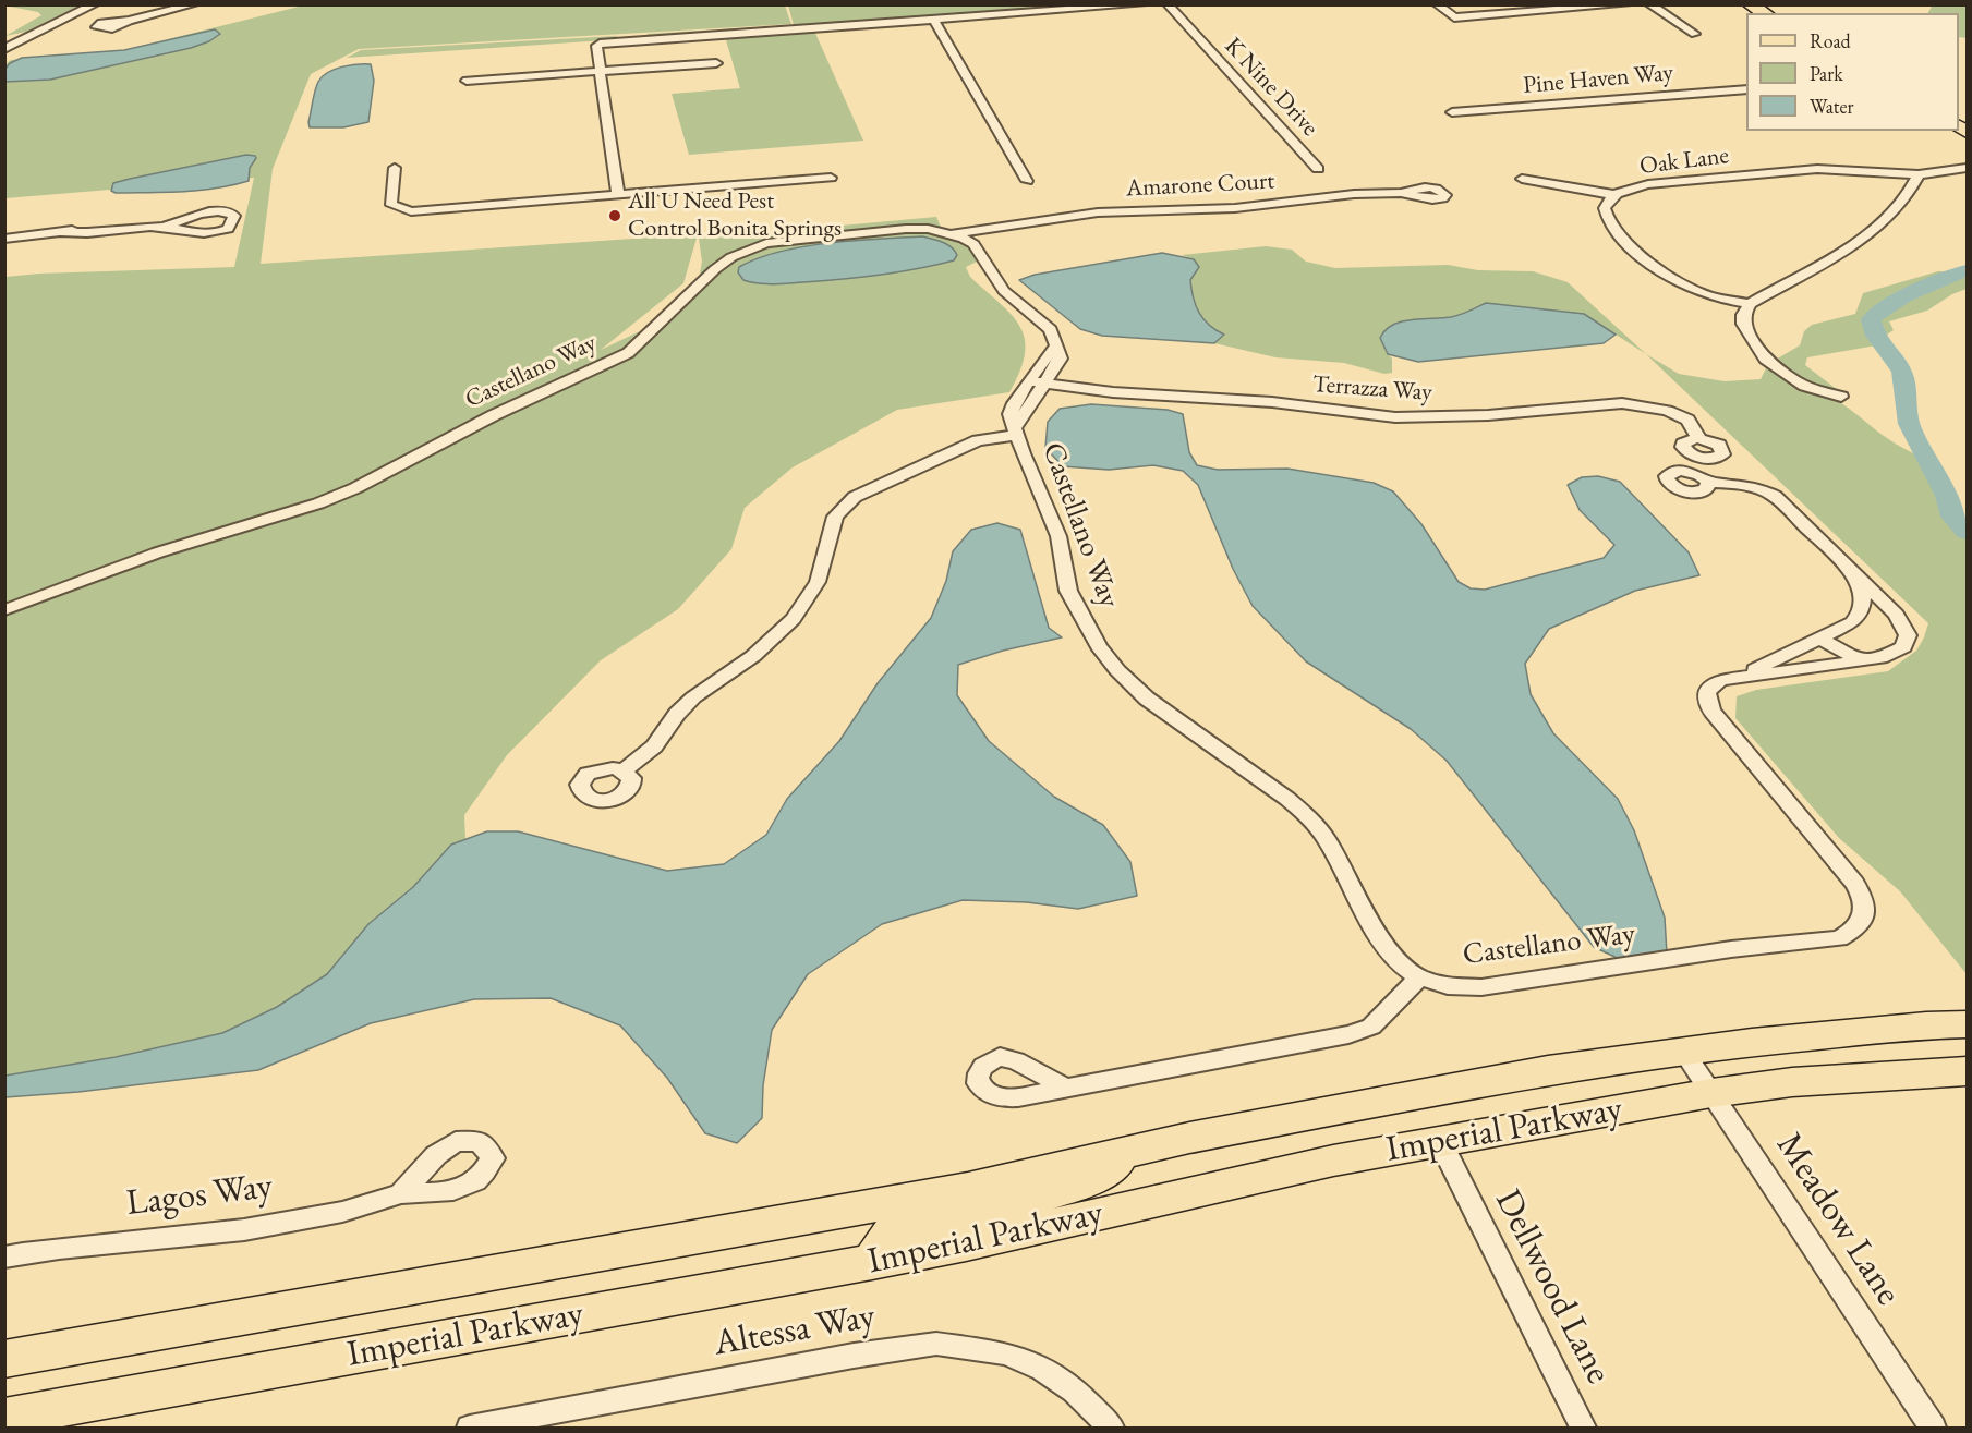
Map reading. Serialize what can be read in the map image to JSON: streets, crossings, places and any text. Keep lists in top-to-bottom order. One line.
{"streets":{"main road":["Imperial Parkway"],"street":["Pine Haven Way","K Nine Drive","Oak Lane","Amarone Court","Castellano Way","Terrazza Way","Lagos Way","Meadow Lane","Dellwood Lane","Altessa Way"]},"crossings":[["Amarone Court","Castellano Way"],["Castellano Way","Terrazza Way"],["Imperial Parkway","Meadow Lane"],["Imperial Parkway","Dellwood Lane"]],"places":["All U Need Pest Control Bonita Springs"],"legend":["Road","Park","Water"]}
